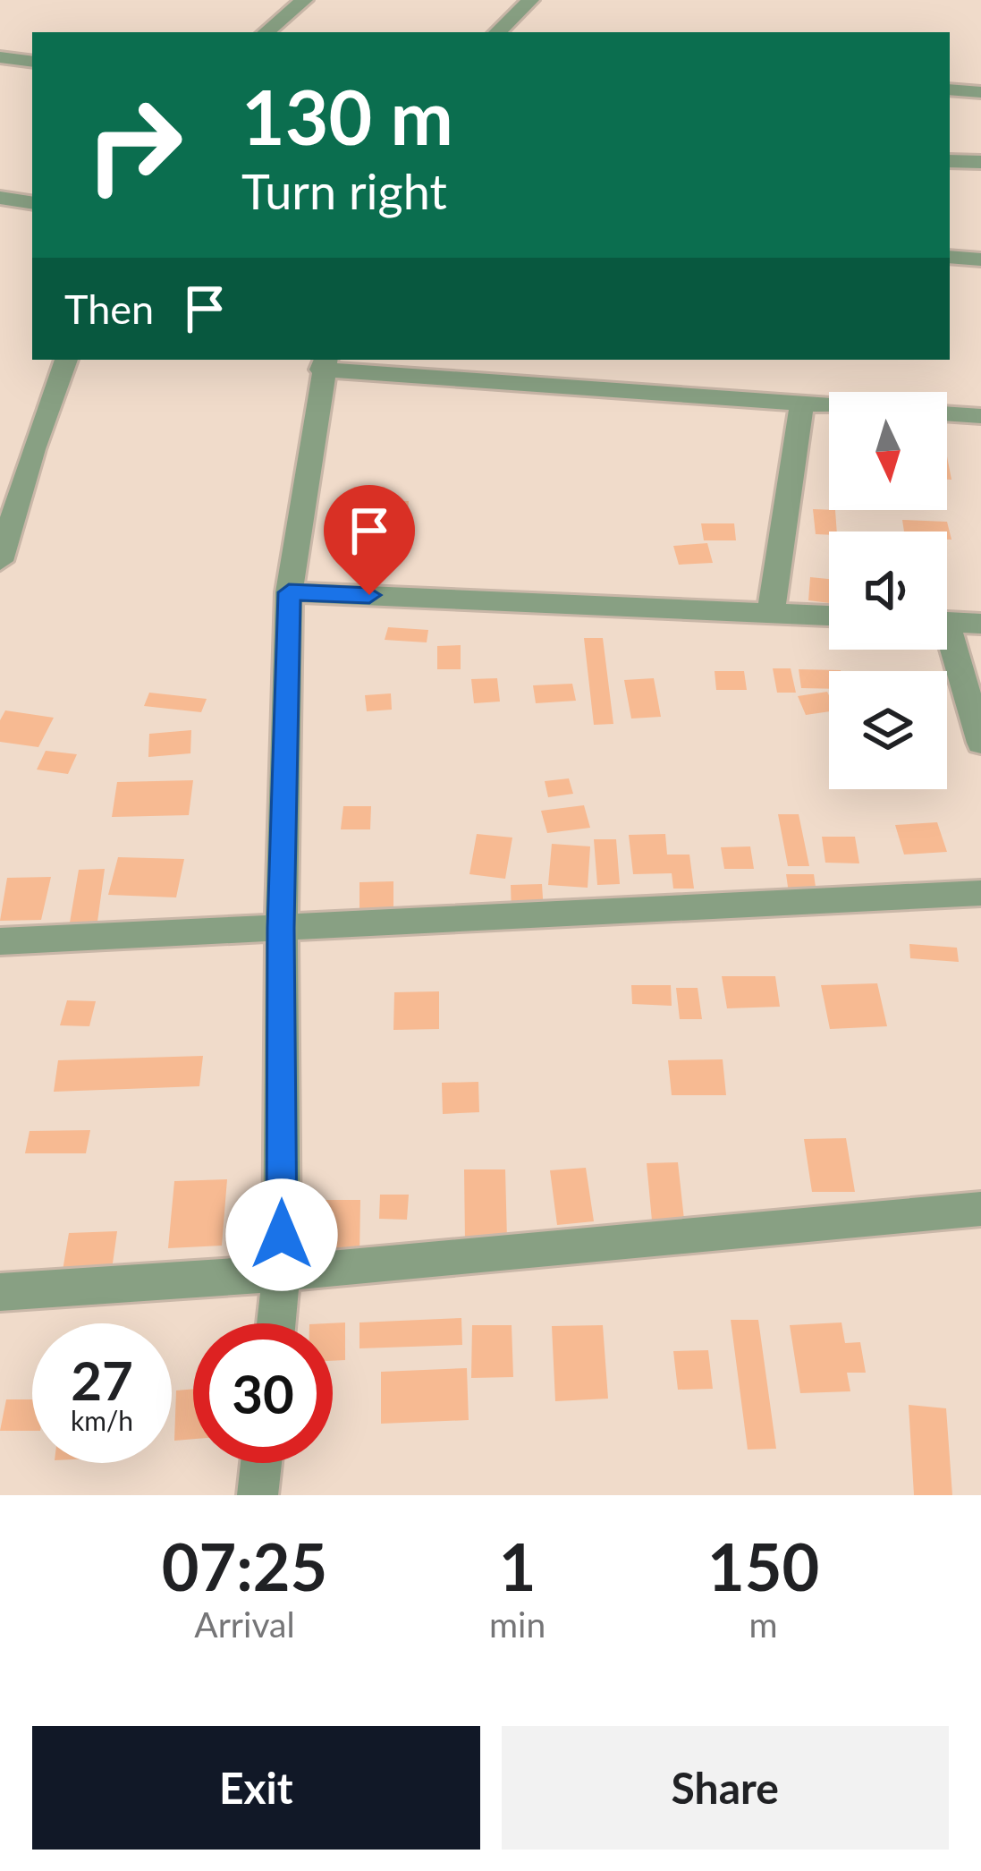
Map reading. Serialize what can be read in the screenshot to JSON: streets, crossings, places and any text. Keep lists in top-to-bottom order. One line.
{"north":"bottom","page":{"turn":["130 m","Turn right"],"then":"Then","speed":"27 km/h","limit":"30","eta":["07:25","Arrival","1","min","150","m"],"buttons":["Exit","Share"]}}
